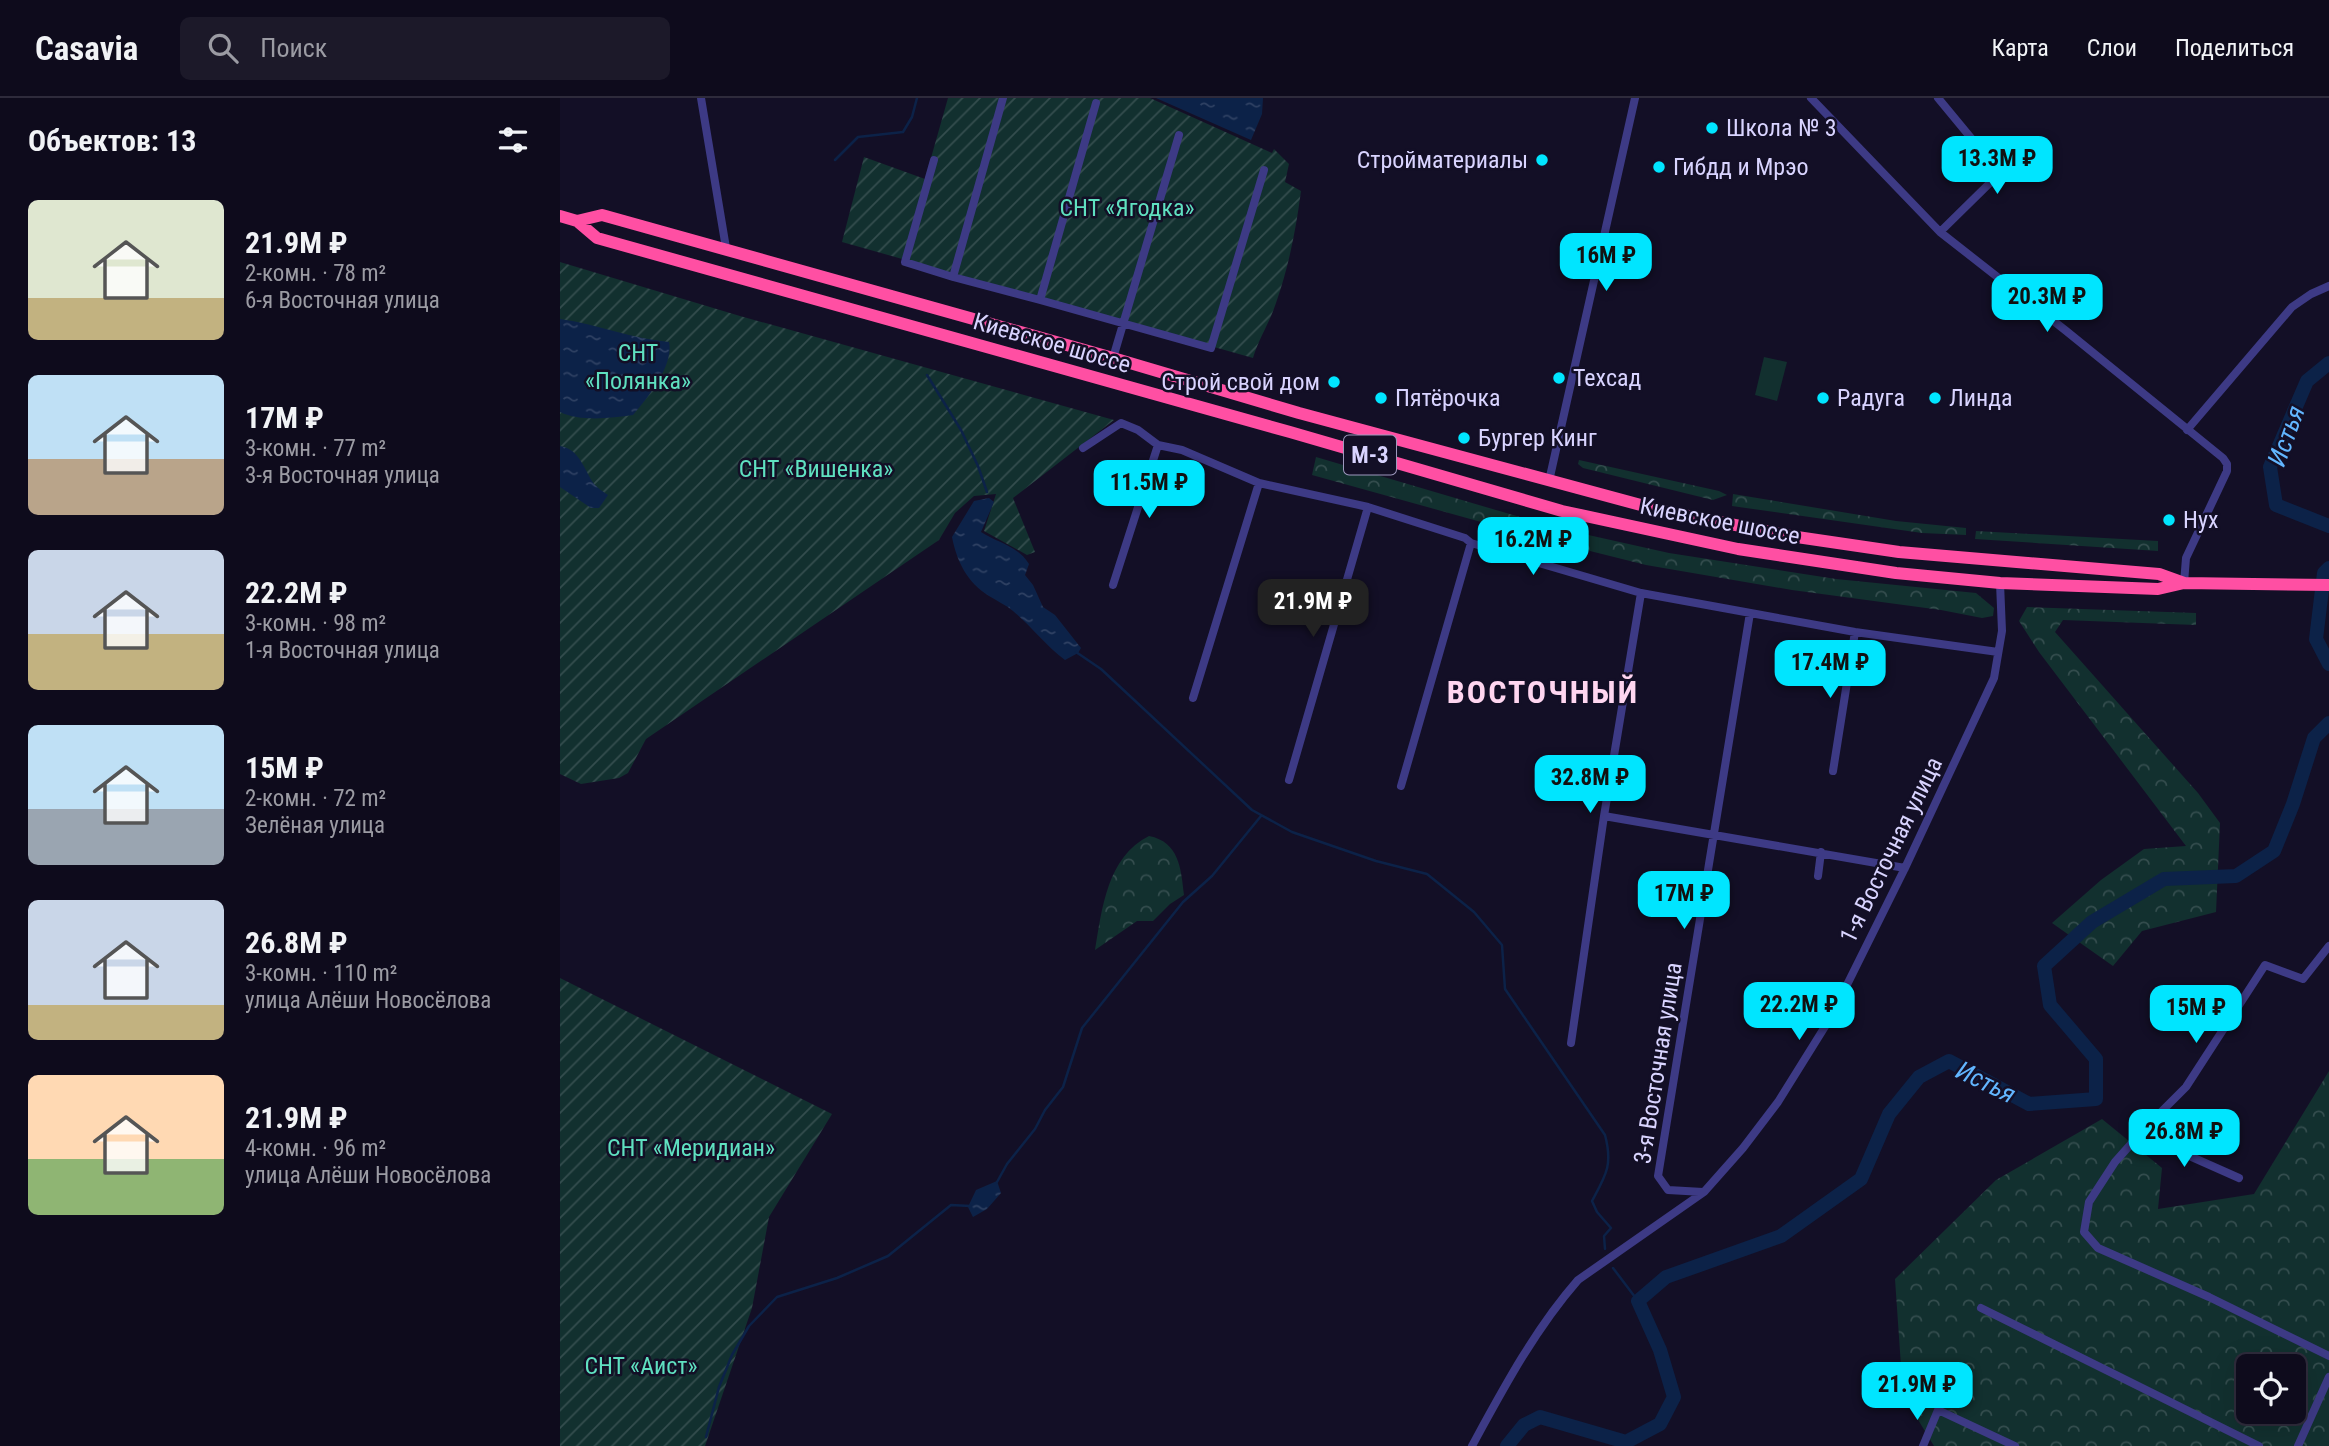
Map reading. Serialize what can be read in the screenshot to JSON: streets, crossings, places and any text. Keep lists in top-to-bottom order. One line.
{"streets":{"highway":["Киевское шоссе","М-3"],"street":["1-я Восточная улица","3-я Восточная улица"]},"crossings":[["Киевское шоссе","1-я Восточная улица"],["1-я Восточная улица","3-я Восточная улица"]],"districts":["ВОСТОЧНЫЙ"],"water":["Истья"],"parks":["СНТ «Ягодка»","СНТ «Полянка»","СНТ «Вишенка»","СНТ «Меридиан»","СНТ «Аист»"],"places":["Школа № 3","Стройматериалы","Гибдд и Мрэо","Техсад","Строй свой дом","Пятёрочка","Радуга","Линда","Бургер Кинг","Нух"],"page":{"header":"Casavia","search":"Поиск","nav":["Карта","Слои","Поделиться"],"heading":"Объектов: 13","price":["13.3M ₽","16M ₽","20.3M ₽","11.5M ₽","16.2M ₽","21.9M ₽","17.4M ₽","32.8M ₽","17M ₽","22.2M ₽","15M ₽","26.8M ₽","21.9M ₽"],"list":[{"name":"21.9M ₽","note":"2-комн. · 78 m² · 6-я Восточная улица"},{"name":"17M ₽","note":"3-комн. · 77 m² · 3-я Восточная улица"},{"name":"22.2M ₽","note":"3-комн. · 98 m² · 1-я Восточная улица"},{"name":"15M ₽","note":"2-комн. · 72 m² · Зелёная улица"},{"name":"26.8M ₽","note":"3-комн. · 110 m² · улица Алёши Новосёлова"},{"name":"21.9M ₽","note":"4-комн. · 96 m² · улица Алёши Новосёлова"}]}}
